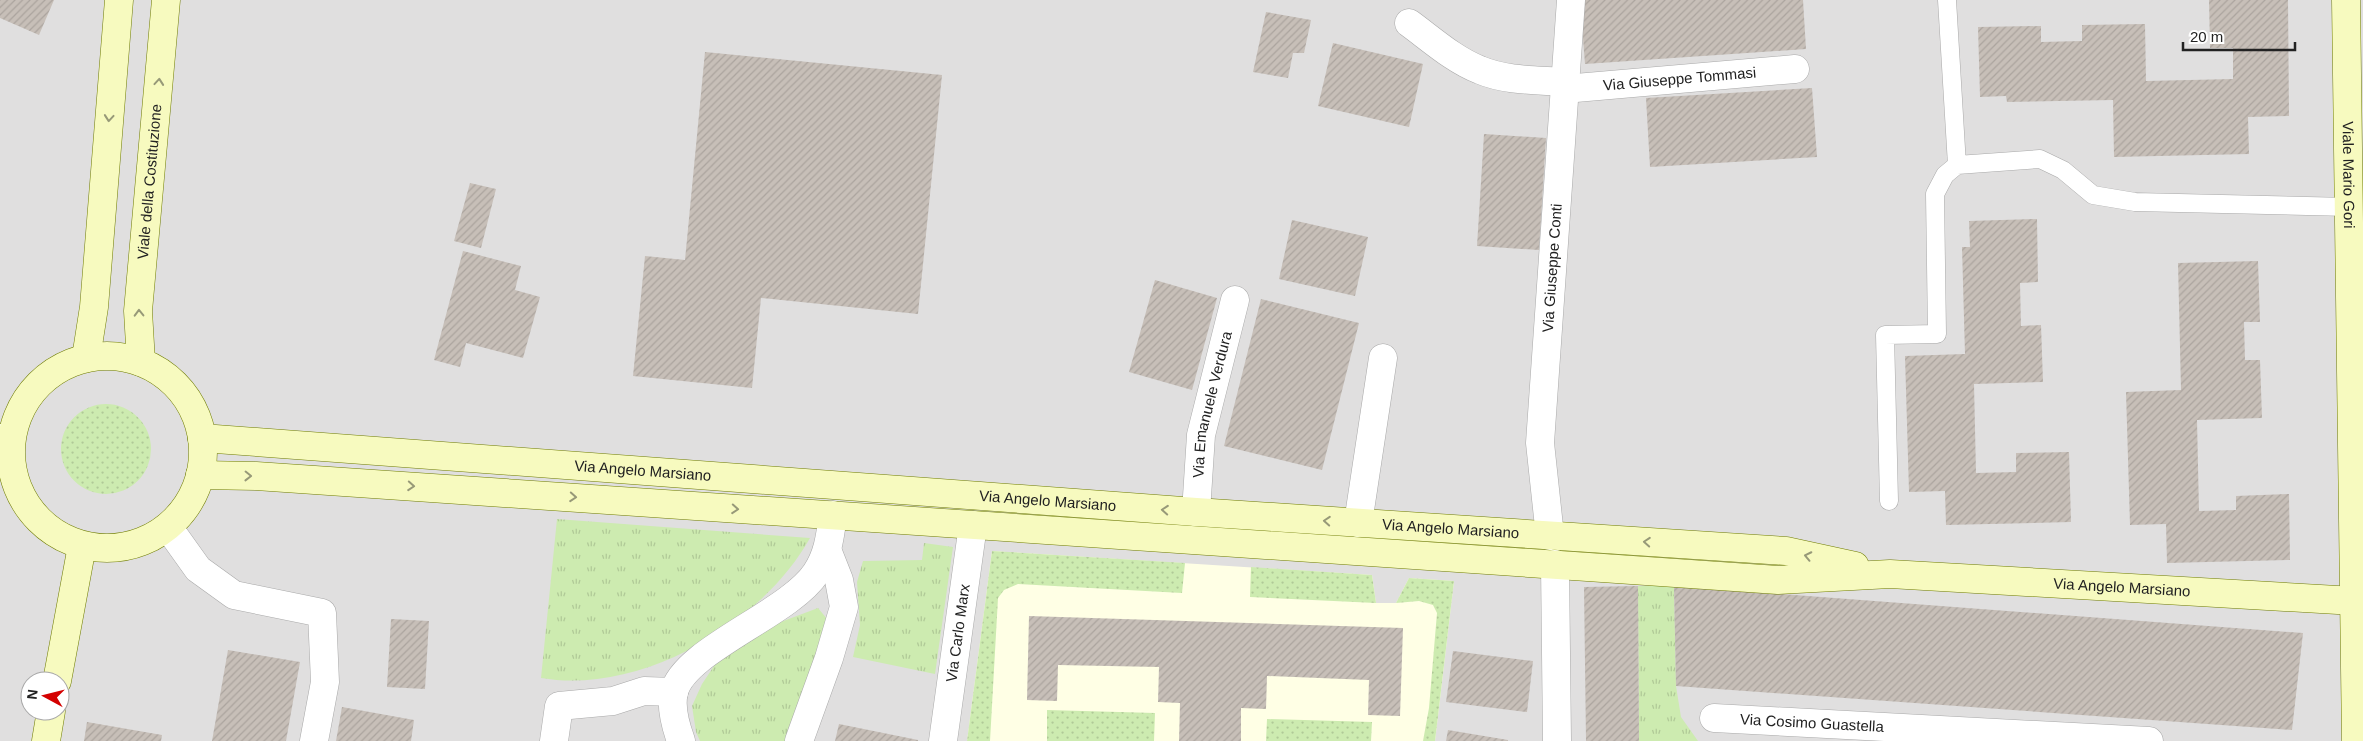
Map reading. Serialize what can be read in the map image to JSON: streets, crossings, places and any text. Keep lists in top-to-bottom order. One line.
{"streets":{"street":["Via Giuseppe Tommasi","Viale Mario Gori","Viale della Costituzione","Via Giuseppe Conti","Via Emanuele Verdura","Via Angelo Marsiano","Via Carlo Marx","Via Cosimo Guastella"]},"crossings":[["Via Giuseppe Tommasi","Via Giuseppe Conti"],["Viale Mario Gori","Via Angelo Marsiano"],["Via Giuseppe Conti","Via Angelo Marsiano"],["Via Emanuele Verdura","Via Angelo Marsiano"],["Via Angelo Marsiano","Via Carlo Marx"]],"scale_bar":"20 m","north":"left"}
